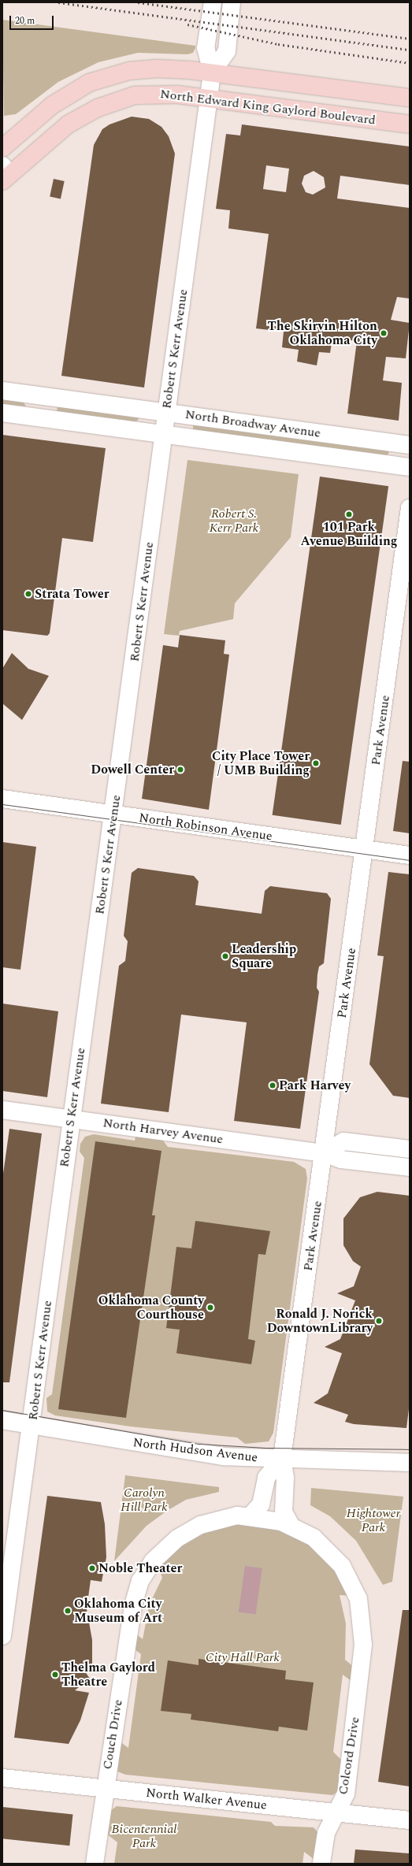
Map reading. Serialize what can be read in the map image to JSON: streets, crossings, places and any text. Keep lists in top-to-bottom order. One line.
{"streets":{"main road":["North Edward King Gaylord Boulevard"],"street":["Robert S Kerr Avenue","North Broadway Avenue","Park Avenue","North Robinson Avenue","North Harvey Avenue","North Hudson Avenue","Couch Drive","Colcord Drive","North Walker Avenue"]},"crossings":[["North Edward King Gaylord Boulevard","Robert S Kerr Avenue"],["Robert S Kerr Avenue","North Broadway Avenue"],["Robert S Kerr Avenue","North Robinson Avenue"],["Robert S Kerr Avenue","North Harvey Avenue"],["Robert S Kerr Avenue","North Hudson Avenue"],["Park Avenue","North Robinson Avenue"],["Park Avenue","North Harvey Avenue"],["Park Avenue","North Hudson Avenue"],["Park Avenue","Couch Drive"],["Park Avenue","Colcord Drive"],["Couch Drive","Colcord Drive"],["Couch Drive","North Walker Avenue"],["Colcord Drive","North Walker Avenue"]],"parks":["Robert S. Kerr Park","Carolyn Hill Park","Hightower Park","City Hall Park","Bicentennial Park"],"places":["The Skirvin Hilton Oklahoma City","101 Park Avenue Building","Strata Tower","City Place Tower / UMB Building","Dowell Center","Leadership Square","Park Harvey","Oklahoma County Courthouse","Ronald J. Norick DowntownLibrary","Noble Theater","Oklahoma City Museum of Art","Thelma Gaylord Theatre"],"scale_bar":"20 m"}
